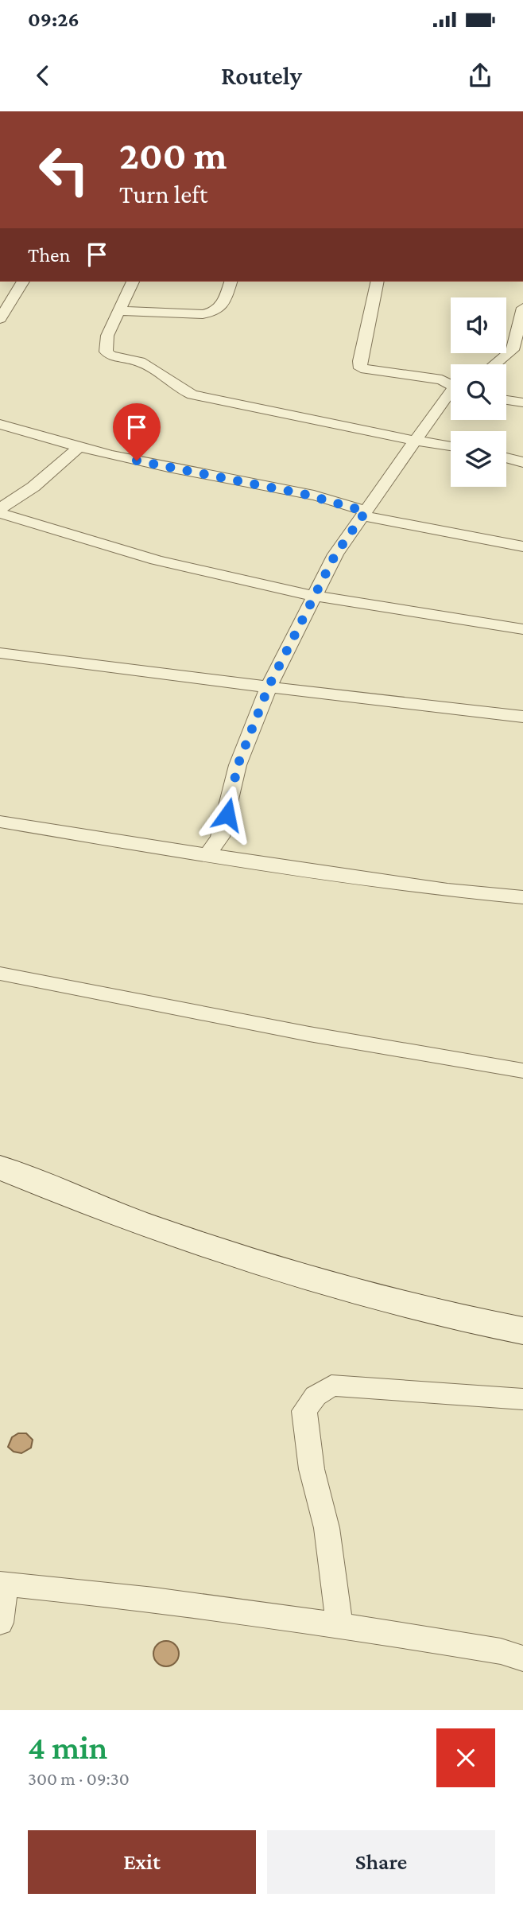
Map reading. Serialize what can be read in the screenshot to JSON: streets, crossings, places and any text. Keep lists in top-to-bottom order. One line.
{"page":{"status":"09:26","header":"Routely","turn":["200 m","Turn left"],"then":"Then","heading":["4 min","300 m · 09:30"],"buttons":["Exit","Share"]}}
